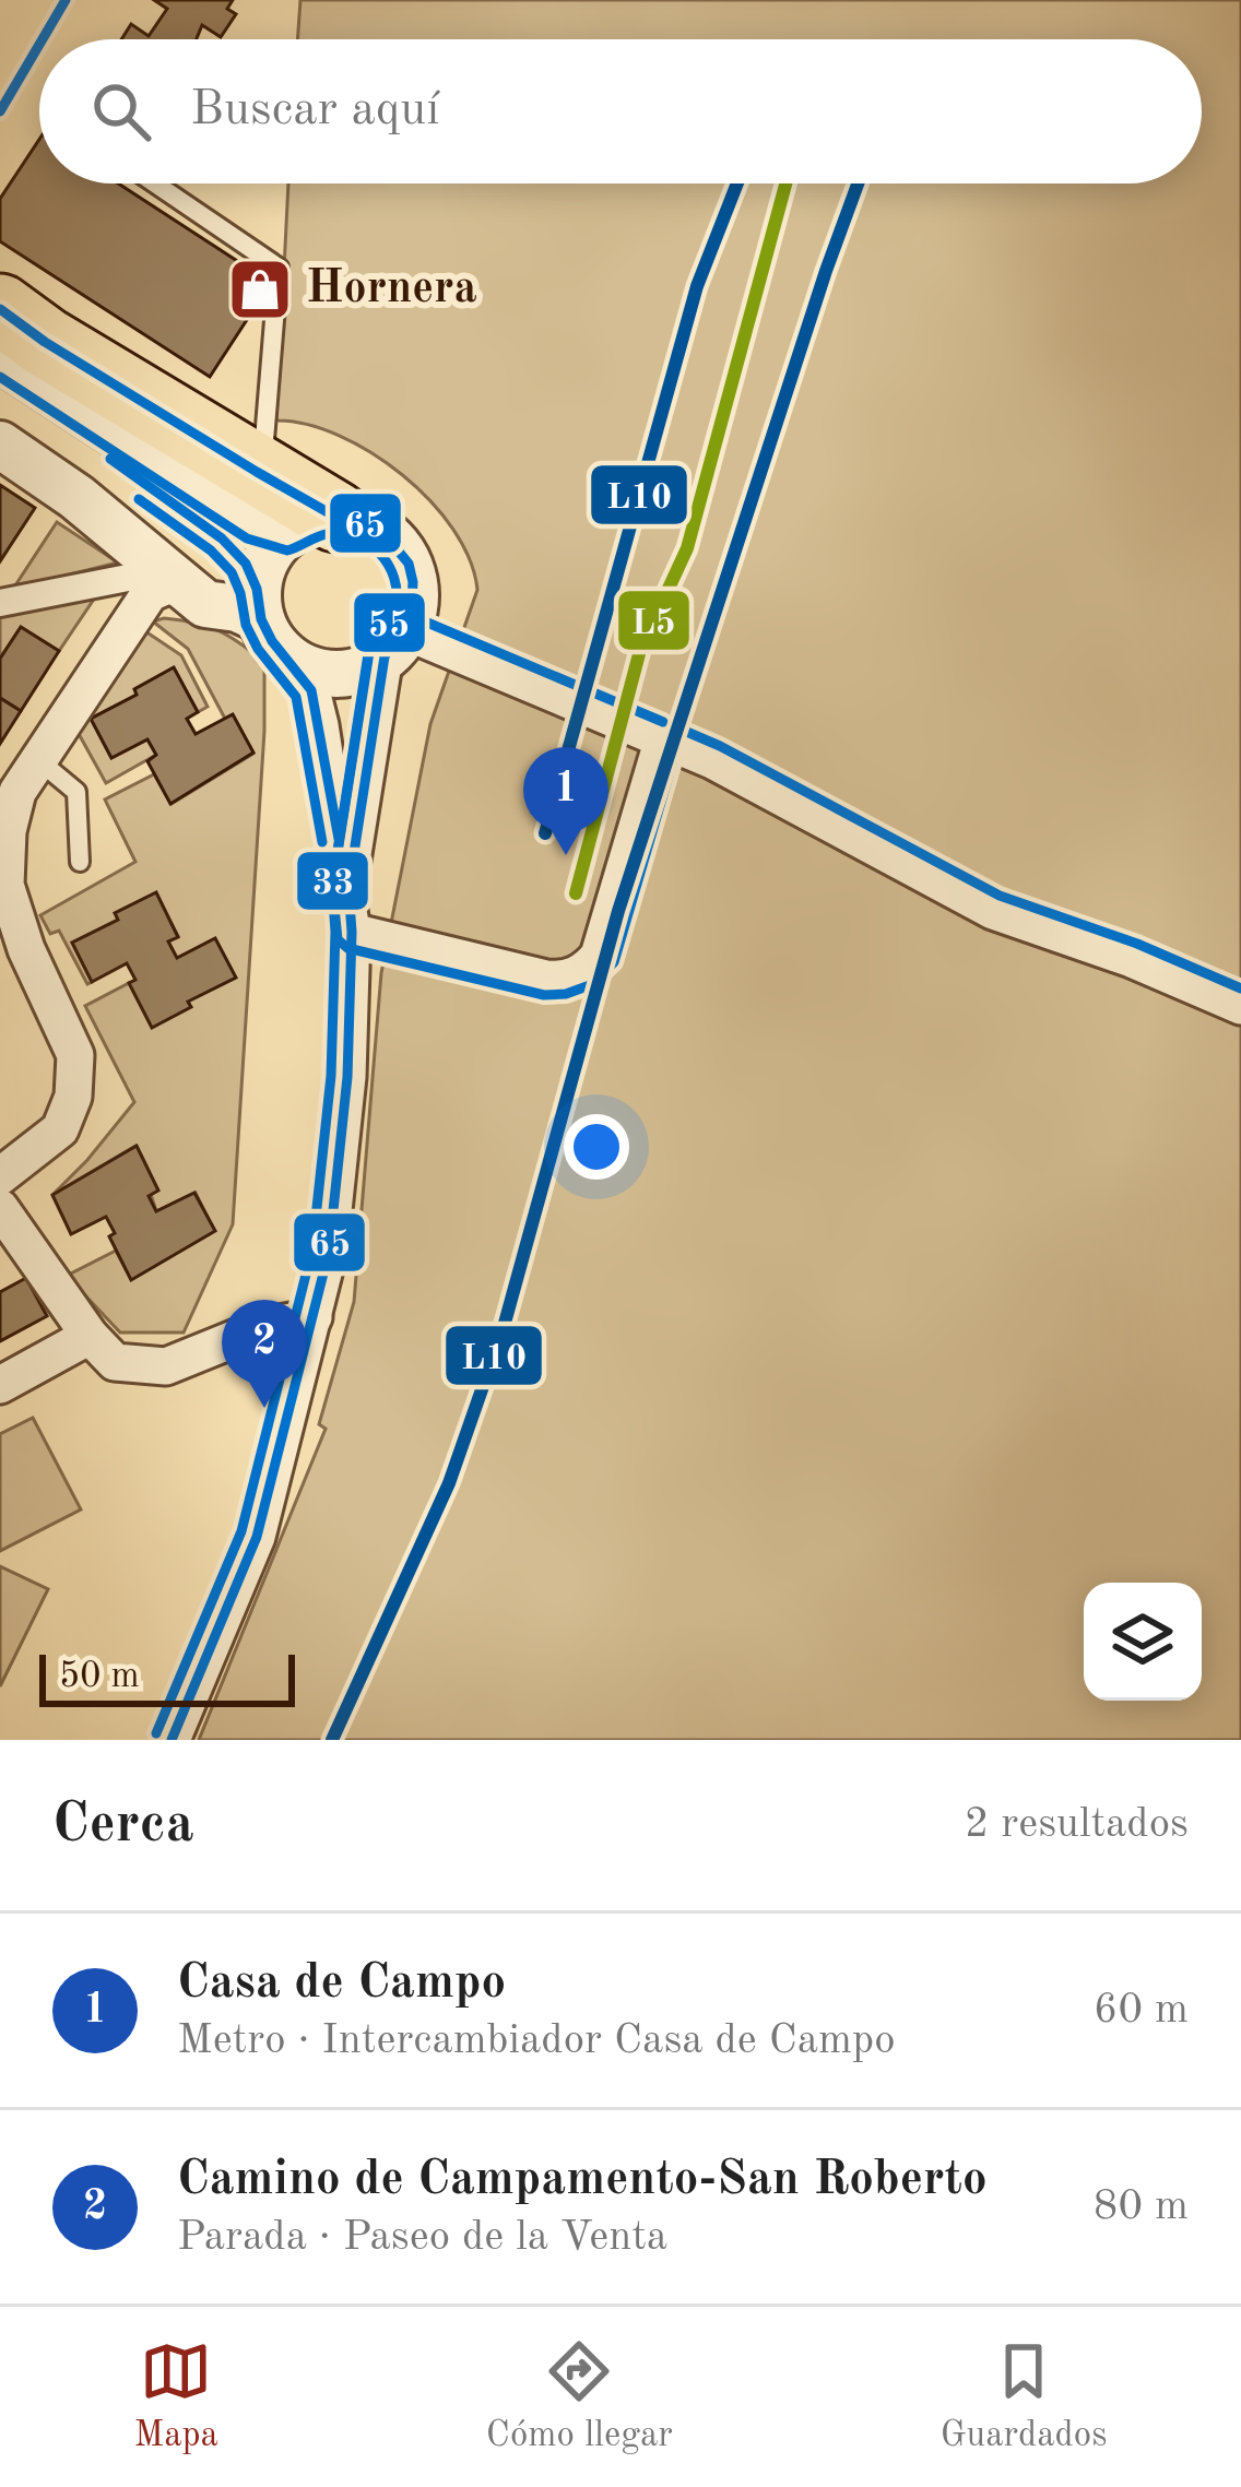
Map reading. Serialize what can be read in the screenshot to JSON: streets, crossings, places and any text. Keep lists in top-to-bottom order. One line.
{"places":{"shop":["Hornera"]},"lines":["transit line 65","transit line L10","transit line L5","transit line 55","transit line 33"],"scale_bar":"50 m","page":{"search":"Buscar aquí","pins":["1","2"],"scale":"50 m","heading":["Cerca","2 resultados"],"list":[{"mark":"1","name":"Casa de Campo","note":"Metro · Intercambiador Casa de Campo","value":"60 m"},{"mark":"2","name":"Camino de Campamento-San Roberto","note":"Parada · Paseo de la Venta","value":"80 m"}],"nav":["Mapa","Cómo llegar","Guardados"]}}
